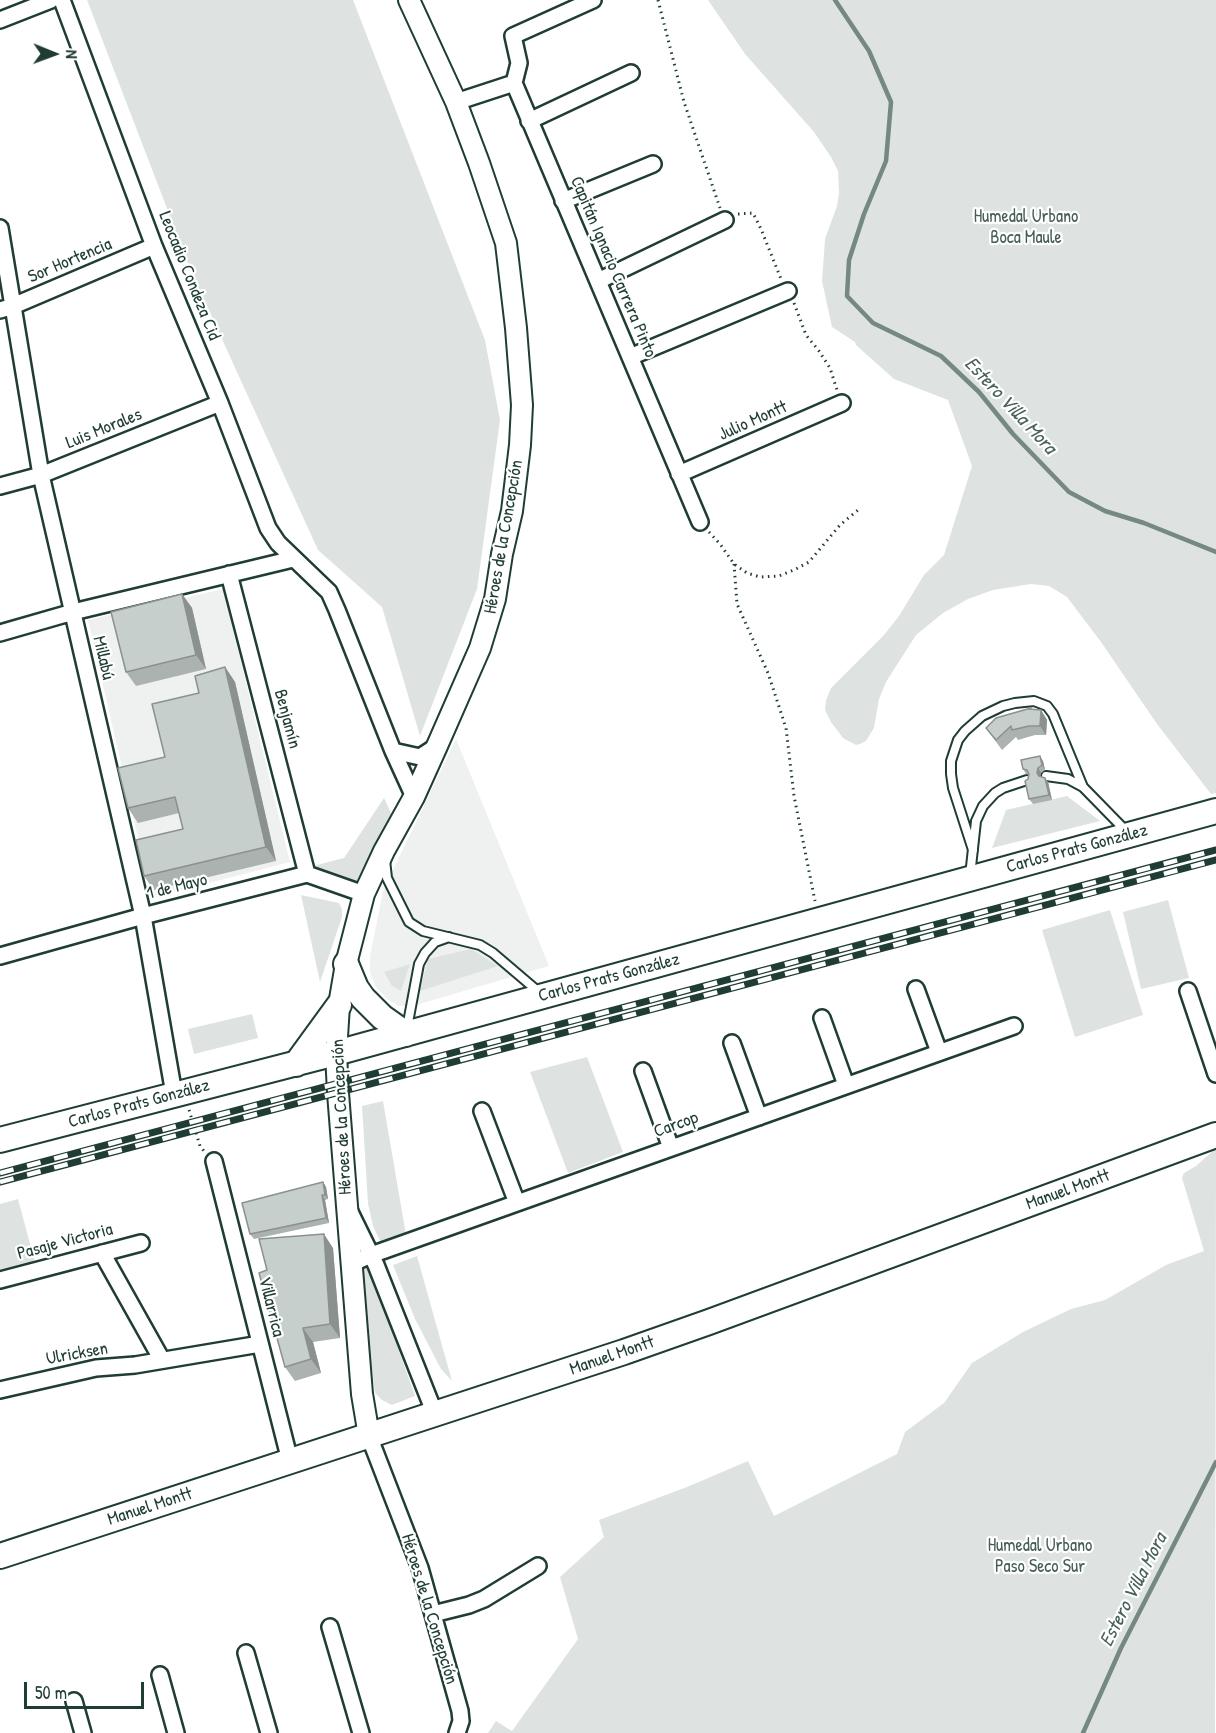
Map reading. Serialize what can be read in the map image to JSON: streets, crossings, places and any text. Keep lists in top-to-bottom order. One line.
{"streets":{"main road":["Carlos Prats González","Manuel Montt"],"street":["Sor Hortencia","Capitán Ignacio Carrera Pinto","Leocadio Condeza Cid","Julio Montt","Luis Morales","Héroes de la Concepción","Millabú","Benjamín","1 de Mayo","Carcop","Pasaje Victoria","Villarrica","Ulricksen"]},"crossings":[["Sor Hortencia","Leocadio Condeza Cid"],["Sor Hortencia","Millabú"],["Capitán Ignacio Carrera Pinto","Julio Montt"],["Leocadio Condeza Cid","Luis Morales"],["Leocadio Condeza Cid","Héroes de la Concepción"],["Luis Morales","Millabú"],["Héroes de la Concepción","Carlos Prats González"],["Héroes de la Concepción","Carcop"],["Héroes de la Concepción","Manuel Montt"],["Millabú","Carlos Prats González"],["Millabú","1 de Mayo"],["Benjamín","1 de Mayo"],["Manuel Montt","Villarrica"],["Villarrica","Ulricksen"]],"water":["Estero Villa Mora"],"parks":["Humedal Urbano Boca Maule","Humedal Urbano Paso Seco Sur"],"scale_bar":"50 m","north":"right"}
